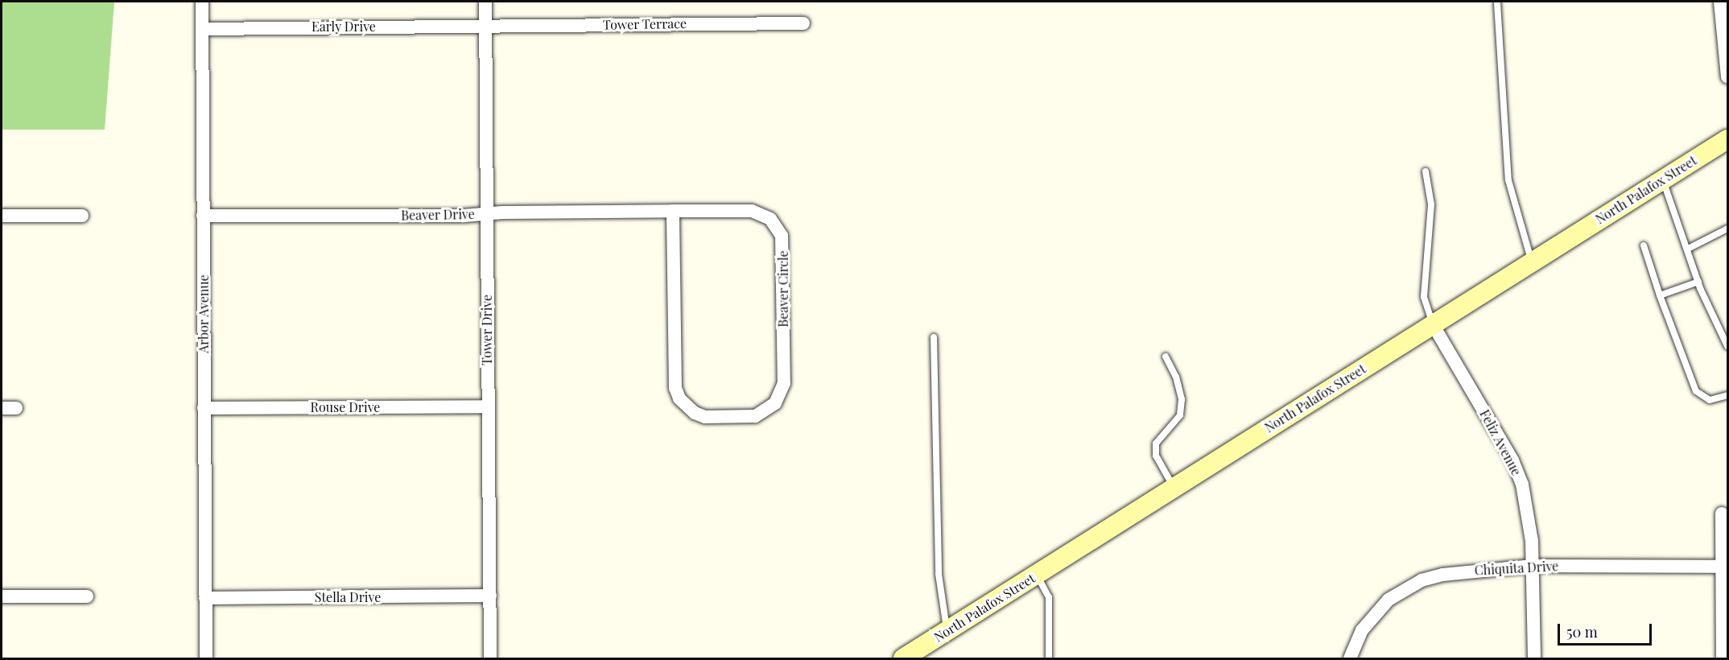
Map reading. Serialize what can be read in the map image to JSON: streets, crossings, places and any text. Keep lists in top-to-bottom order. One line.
{"streets":{"main road":["North Palafox Street"],"street":["Tower Terrace","Early Drive","Beaver Drive","Beaver Circle","Arbor Avenue","Tower Drive","Rouse Drive","Feliz Avenue","Chiquita Drive","Stella Drive"]},"crossings":[["Tower Terrace","Early Drive"],["Tower Terrace","Tower Drive"],["Early Drive","Arbor Avenue"],["Early Drive","Tower Drive"],["North Palafox Street","Feliz Avenue"],["Beaver Drive","Beaver Circle"],["Beaver Drive","Arbor Avenue"],["Beaver Drive","Tower Drive"],["Arbor Avenue","Rouse Drive"],["Arbor Avenue","Stella Drive"],["Tower Drive","Rouse Drive"],["Tower Drive","Stella Drive"],["Feliz Avenue","Chiquita Drive"]],"scale_bar":"50 m"}
